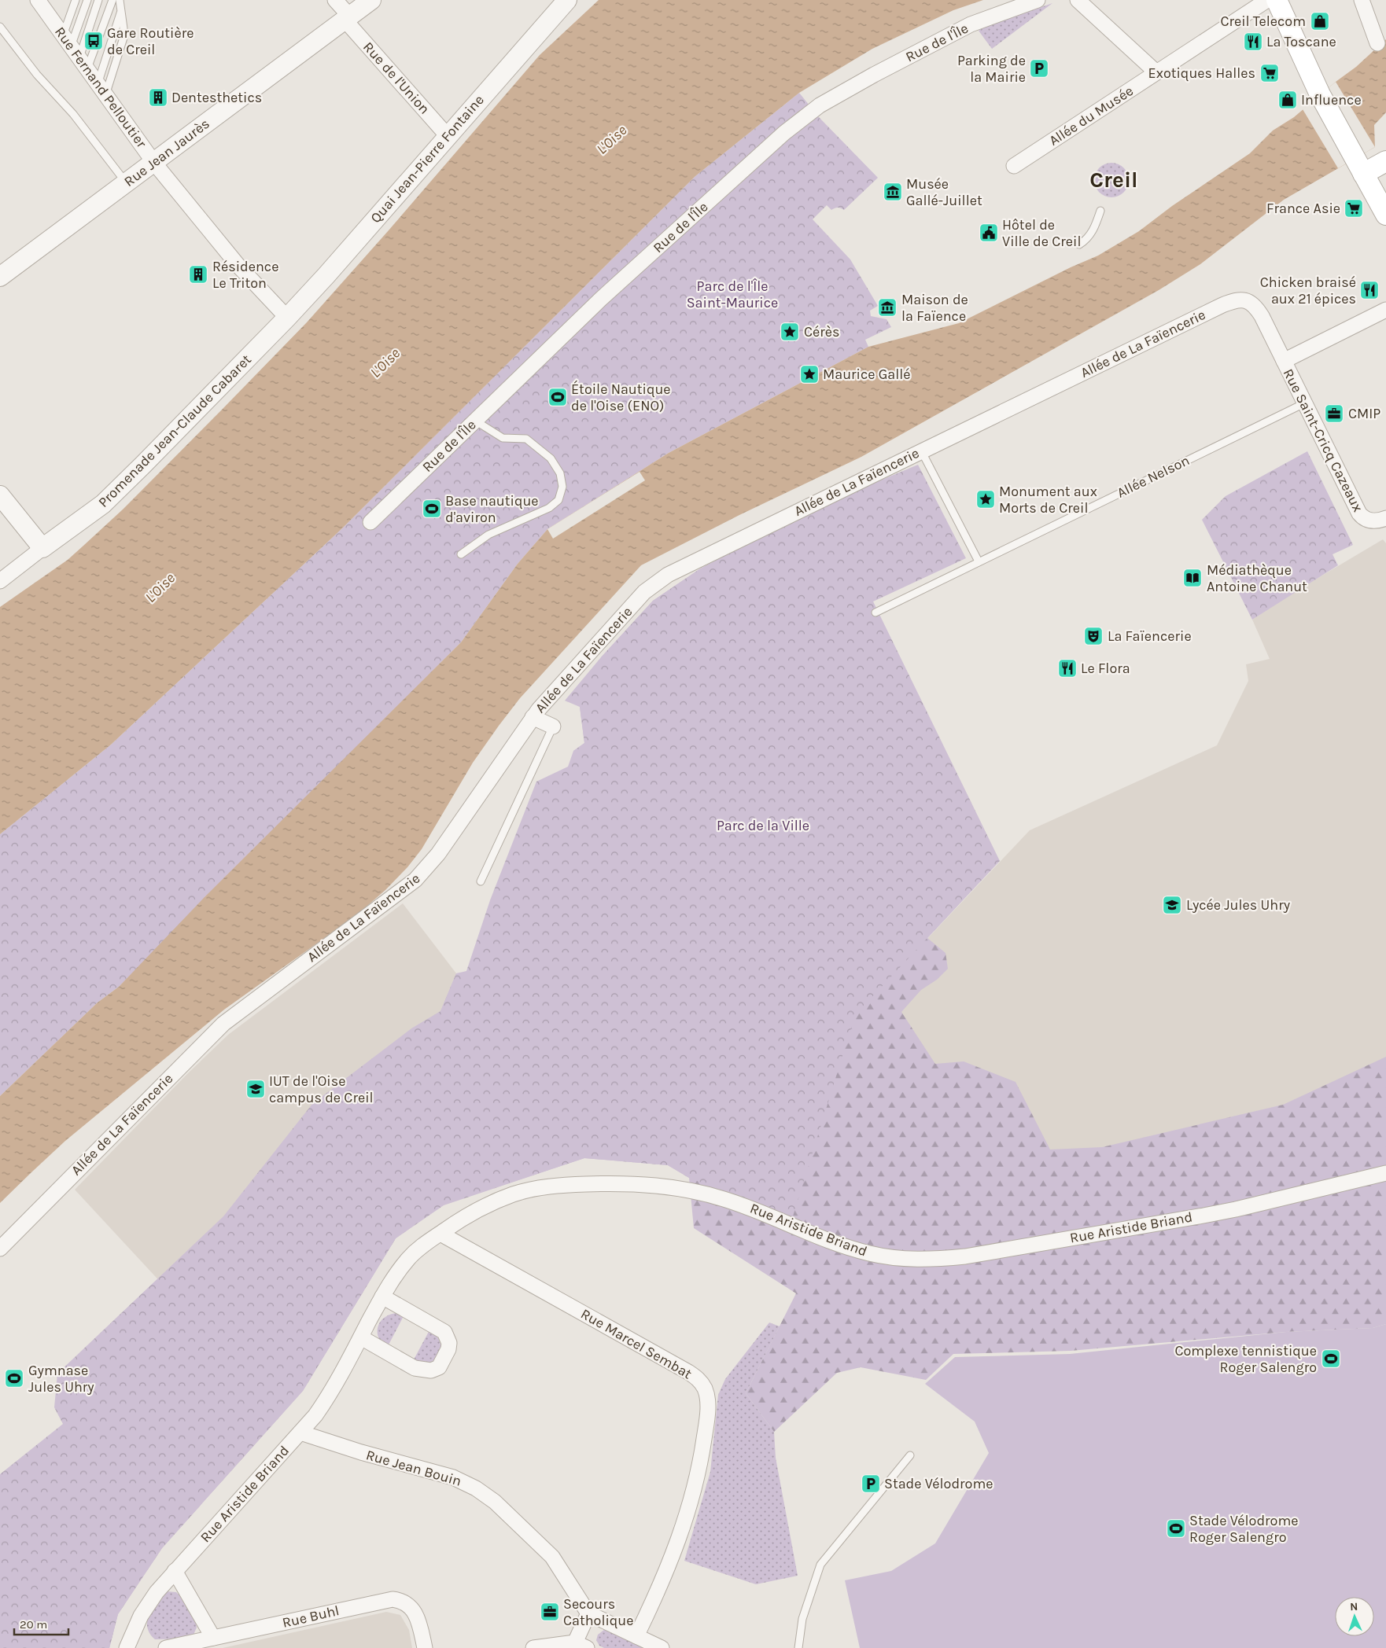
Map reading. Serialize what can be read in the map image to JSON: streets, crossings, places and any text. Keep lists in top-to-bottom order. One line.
{"streets":{"street":["Rue de l'Île","Rue de l'Union","Rue Fernand Pelloutier","Allée du Musée","Rue Jean Jaurès","Quai Jean-Pierre Fontaine","Allée de La Faïencerie","Promenade Jean-Claude Cabaret","Rue Saint-Cricq Cazeaux","Rue Aristide Briand","Rue Marcel Sembat","Rue Jean Bouin","Rue Buhl"],"lane":["Allée Nelson"]},"crossings":[["Rue de l'Union","Rue Jean Jaurès"],["Rue de l'Union","Quai Jean-Pierre Fontaine"],["Rue Fernand Pelloutier","Rue Jean Jaurès"],["Rue Fernand Pelloutier","Quai Jean-Pierre Fontaine"],["Rue Fernand Pelloutier","Promenade Jean-Claude Cabaret"],["Quai Jean-Pierre Fontaine","Promenade Jean-Claude Cabaret"],["Allée de La Faïencerie","Rue Saint-Cricq Cazeaux"],["Rue Saint-Cricq Cazeaux","Allée Nelson"],["Rue Aristide Briand","Rue Marcel Sembat"],["Rue Aristide Briand","Rue Jean Bouin"]],"districts":["Creil"],"water":["L'Oise"],"parks":["Parc de l'Île Saint-Maurice","Parc de la Ville"],"places":{"shop":["Creil Telecom","Influence"],"bus stop":["Gare Routière de Creil"],"restaurant":["La Toscane","Chicken braisé aux 21 épices","Le Flora"],"parking":["Parking de la Mairie","Stade Vélodrome"],"supermarket":["Exotiques Halles","France Asie"],"building":["Dentesthetics","Résidence Le Triton"],"museum":["Musée Gallé-Juillet","Maison de la Faïence"],"public building":["Hôtel de Ville de Creil"],"place":["Cérès","Maurice Gallé","Monument aux Morts de Creil"],"sports":["Étoile Nautique de l'Oise (ENO)","Base nautique d'aviron","Complexe tennistique Roger Salengro","Gymnase Jules Uhry","Stade Vélodrome Roger Salengro"],"office":["CMIP","Secours Catholique"],"library":["Médiathèque Antoine Chanut"],"theatre":["La Faïencerie"],"school or university":["Lycée Jules Uhry","IUT de l'Oise campus de Creil"]},"scale_bar":"20 m","north":"top"}
